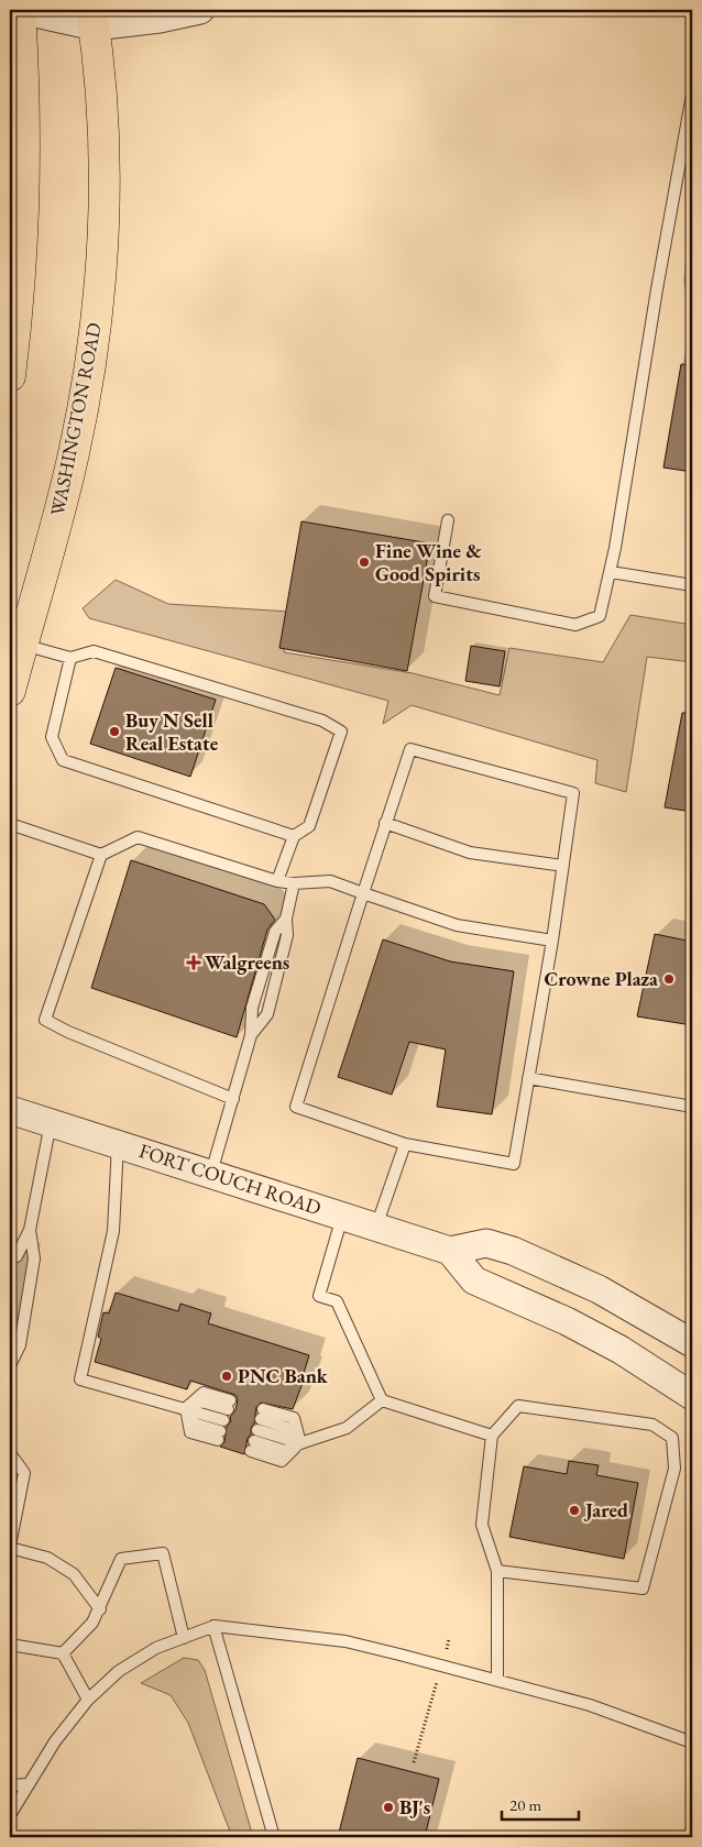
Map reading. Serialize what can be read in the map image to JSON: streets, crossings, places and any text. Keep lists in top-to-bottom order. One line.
{"streets":{"main road":["WASHINGTON ROAD"],"street":["FORT COUCH ROAD"]},"places":{"other":["Fine Wine & Good Spirits","Buy N Sell Real Estate","Crowne Plaza","PNC Bank","Jared","BJ's"],"health":["Walgreens"]},"scale_bar":"20 m"}
